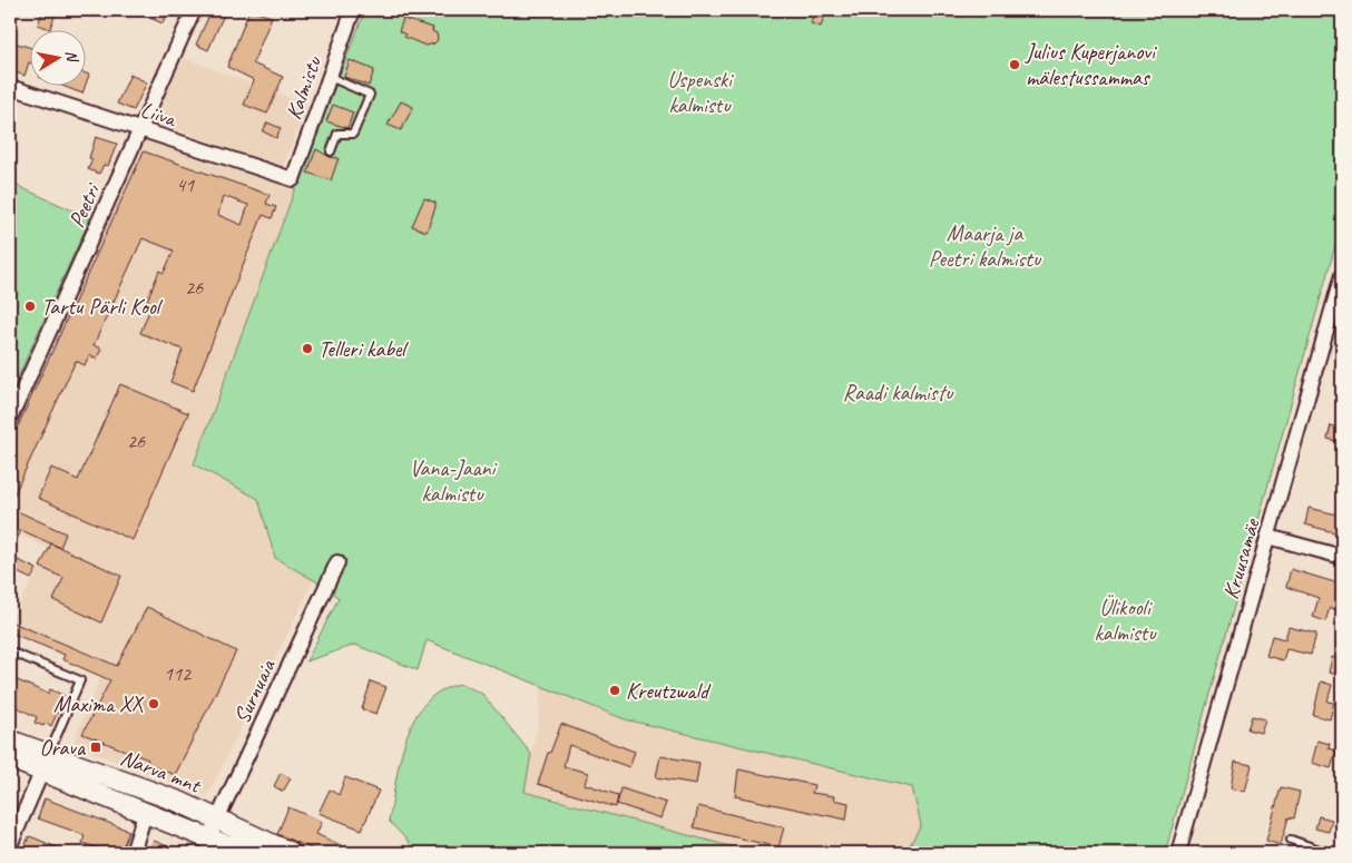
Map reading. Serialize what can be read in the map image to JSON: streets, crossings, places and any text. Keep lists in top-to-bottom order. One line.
{"streets":{"main road":["Narva mnt"],"street":["Kalmistu","Liiva","Peetri","Kruusamäe","Surnuaia"]},"crossings":[["Kalmistu","Liiva"],["Liiva","Peetri"],["Surnuaia","Narva mnt"]],"parks":["Uspenski kalmistu","Maarja ja Peetri kalmistu","Raadi kalmistu","Vana-Jaani kalmistu","Ülikooli kalmistu"],"places":{"other":["Julius Kuperjanovi mälestussammas","Tartu Pärli Kool","Telleri kabel","Kreutzwald","Maxima XX"],"transit":["Orava"]},"house_numbers":["41","26","26","112"],"north":"right"}
